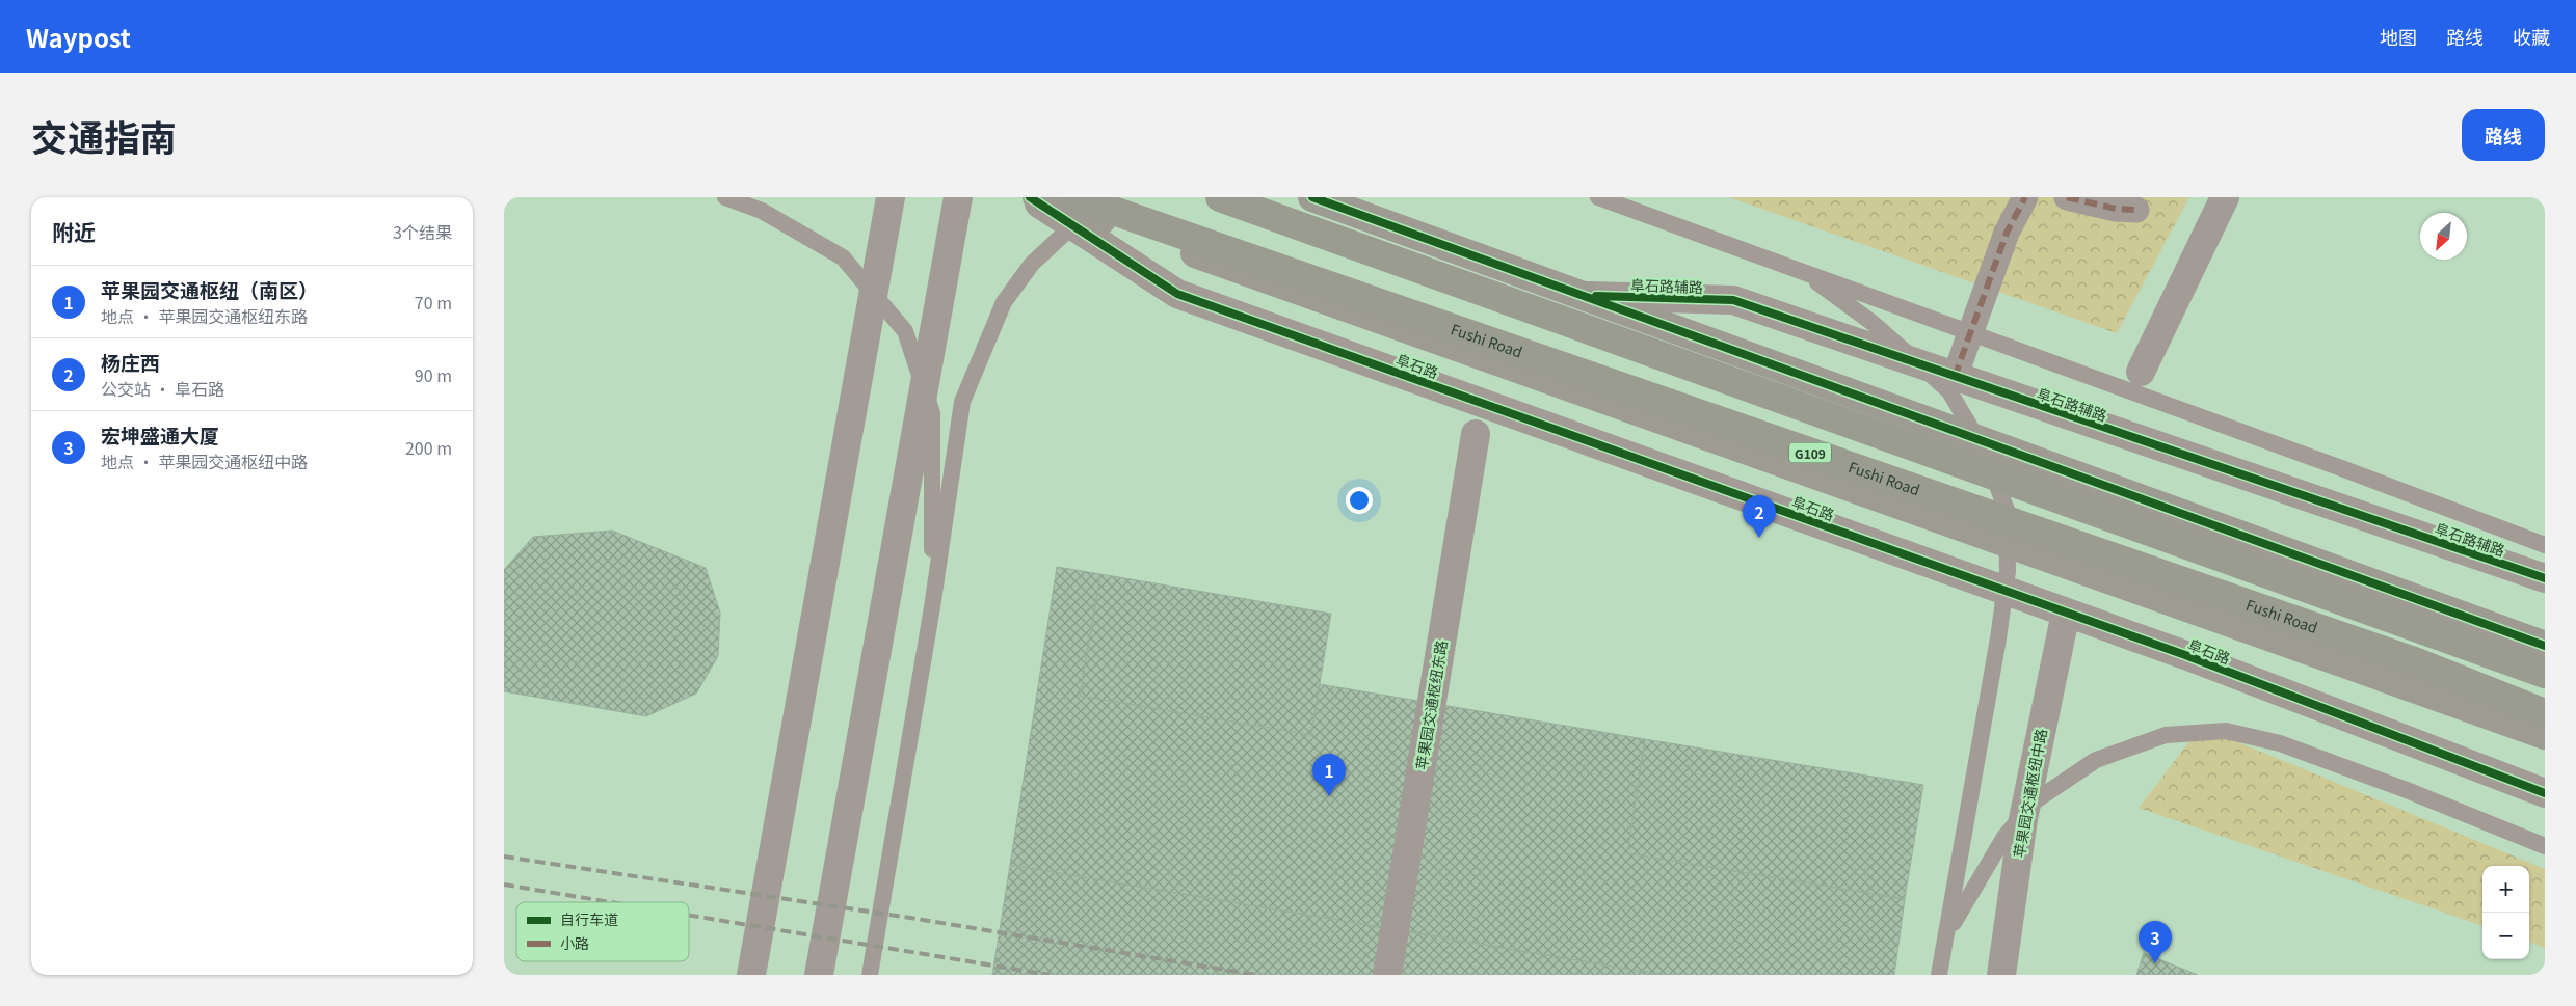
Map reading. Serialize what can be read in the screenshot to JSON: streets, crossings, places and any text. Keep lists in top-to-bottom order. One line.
{"streets":{"highway":["Fushi Road","G109"],"street":["阜石路辅路","阜石路","苹果园交通枢纽东路","苹果园交通枢纽中路"]},"crossings":[["阜石路","苹果园交通枢纽中路"]],"legend":["自行车道","小路"],"north":"bottom left","page":{"header":"Waypost","nav":["地图","路线","收藏"],"title":"交通指南","buttons":"路线","heading":["附近","3个结果"],"list":[{"mark":"1","name":"苹果园交通枢纽（南区）","note":"地点 · 苹果园交通枢纽东路","value":"70 m"},{"mark":"2","name":"杨庄西","note":"公交站 · 阜石路","value":"90 m"},{"mark":"3","name":"宏坤盛通大厦","note":"地点 · 苹果园交通枢纽中路","value":"200 m"}],"pins":["2","1","3"],"map_buttons":["+","−"]}}
